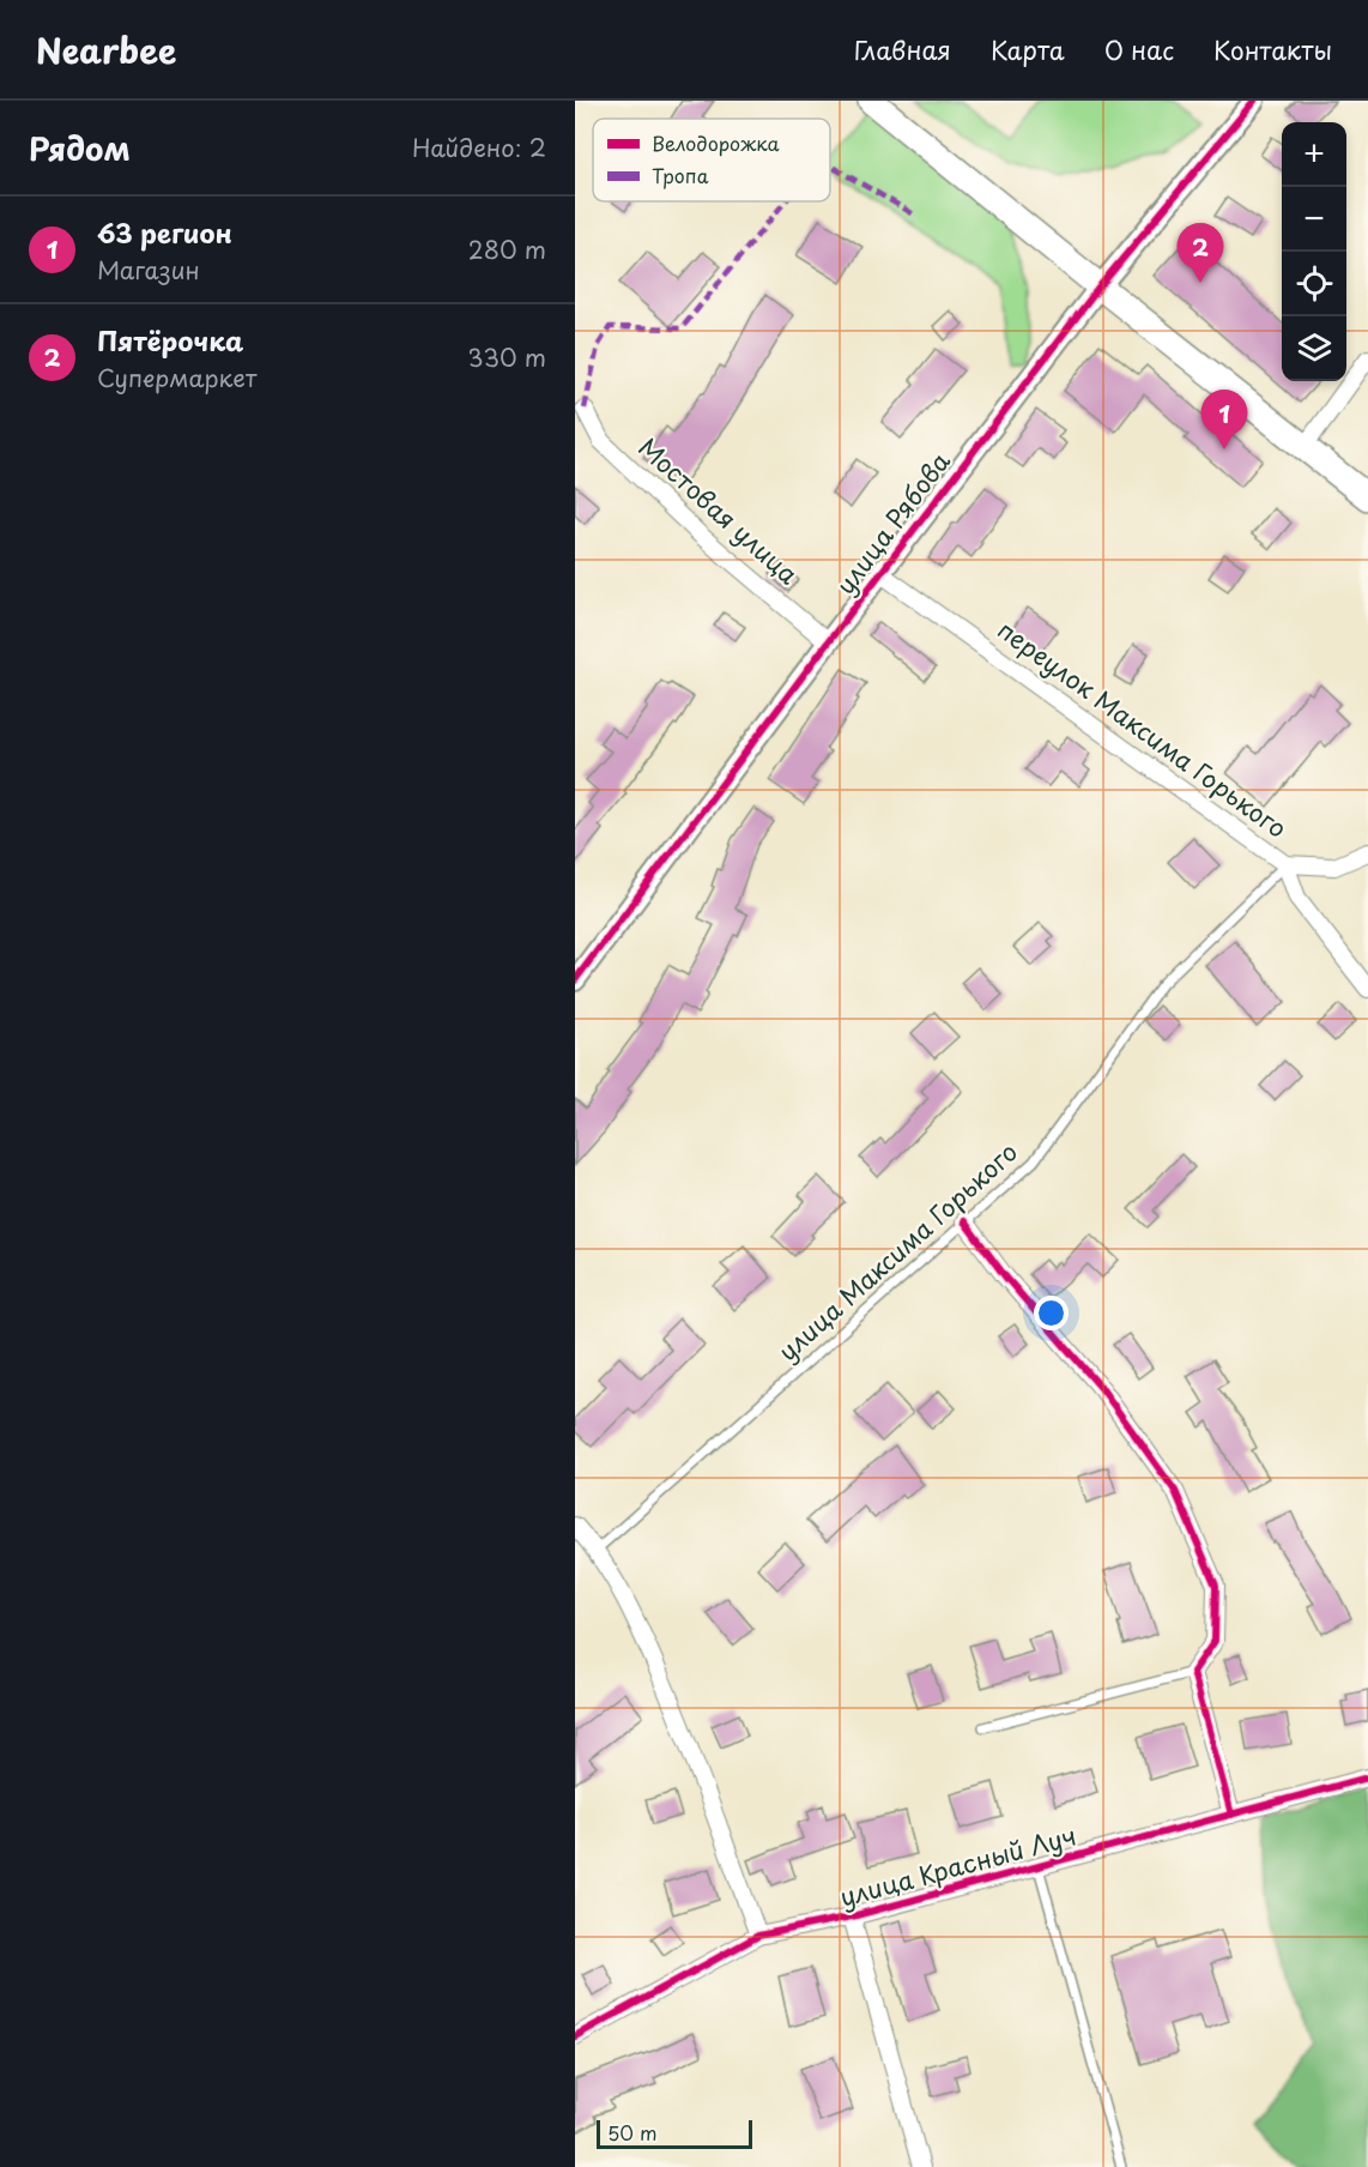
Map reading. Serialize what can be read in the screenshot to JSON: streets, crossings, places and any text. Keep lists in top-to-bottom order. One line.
{"streets":{"street":["Мостовая улица","улица Рябова","переулок Максима Горького","улица Красный Луч"],"lane":["улица Максима Горького"]},"crossings":[["Мостовая улица","улица Рябова"],["улица Рябова","переулок Максима Горького"],["переулок Максима Горького","улица Максима Горького"]],"legend":["Велодорожка","Тропа"],"scale_bar":"50 m","page":{"header":"Nearbee","nav":["Главная","Карта","О нас","Контакты"],"heading":["Рядом","Найдено: 2"],"map_buttons":["+","−"],"list":[{"mark":"1","name":"63 регион","note":"Магазин","value":"280 m"},{"mark":"2","name":"Пятёрочка","note":"Супермаркет","value":"330 m"}],"pins":["2","1"],"scale":"50 m"}}
